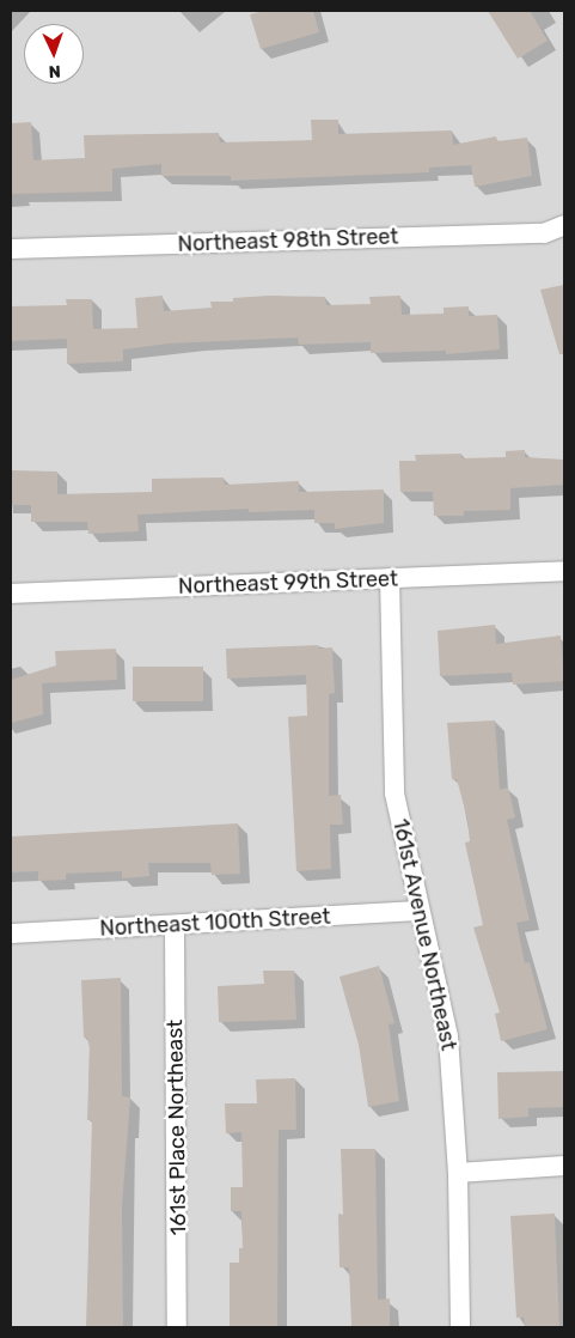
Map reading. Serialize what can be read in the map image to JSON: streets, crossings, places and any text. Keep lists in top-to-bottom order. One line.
{"streets":{"street":["Northeast 98th Street","Northeast 99th Street","Northeast 100th Street","161st Avenue Northeast","161st Place Northeast"]},"crossings":[["Northeast 99th Street","161st Avenue Northeast"],["Northeast 100th Street","161st Avenue Northeast"],["Northeast 100th Street","161st Place Northeast"]],"north":"bottom"}
